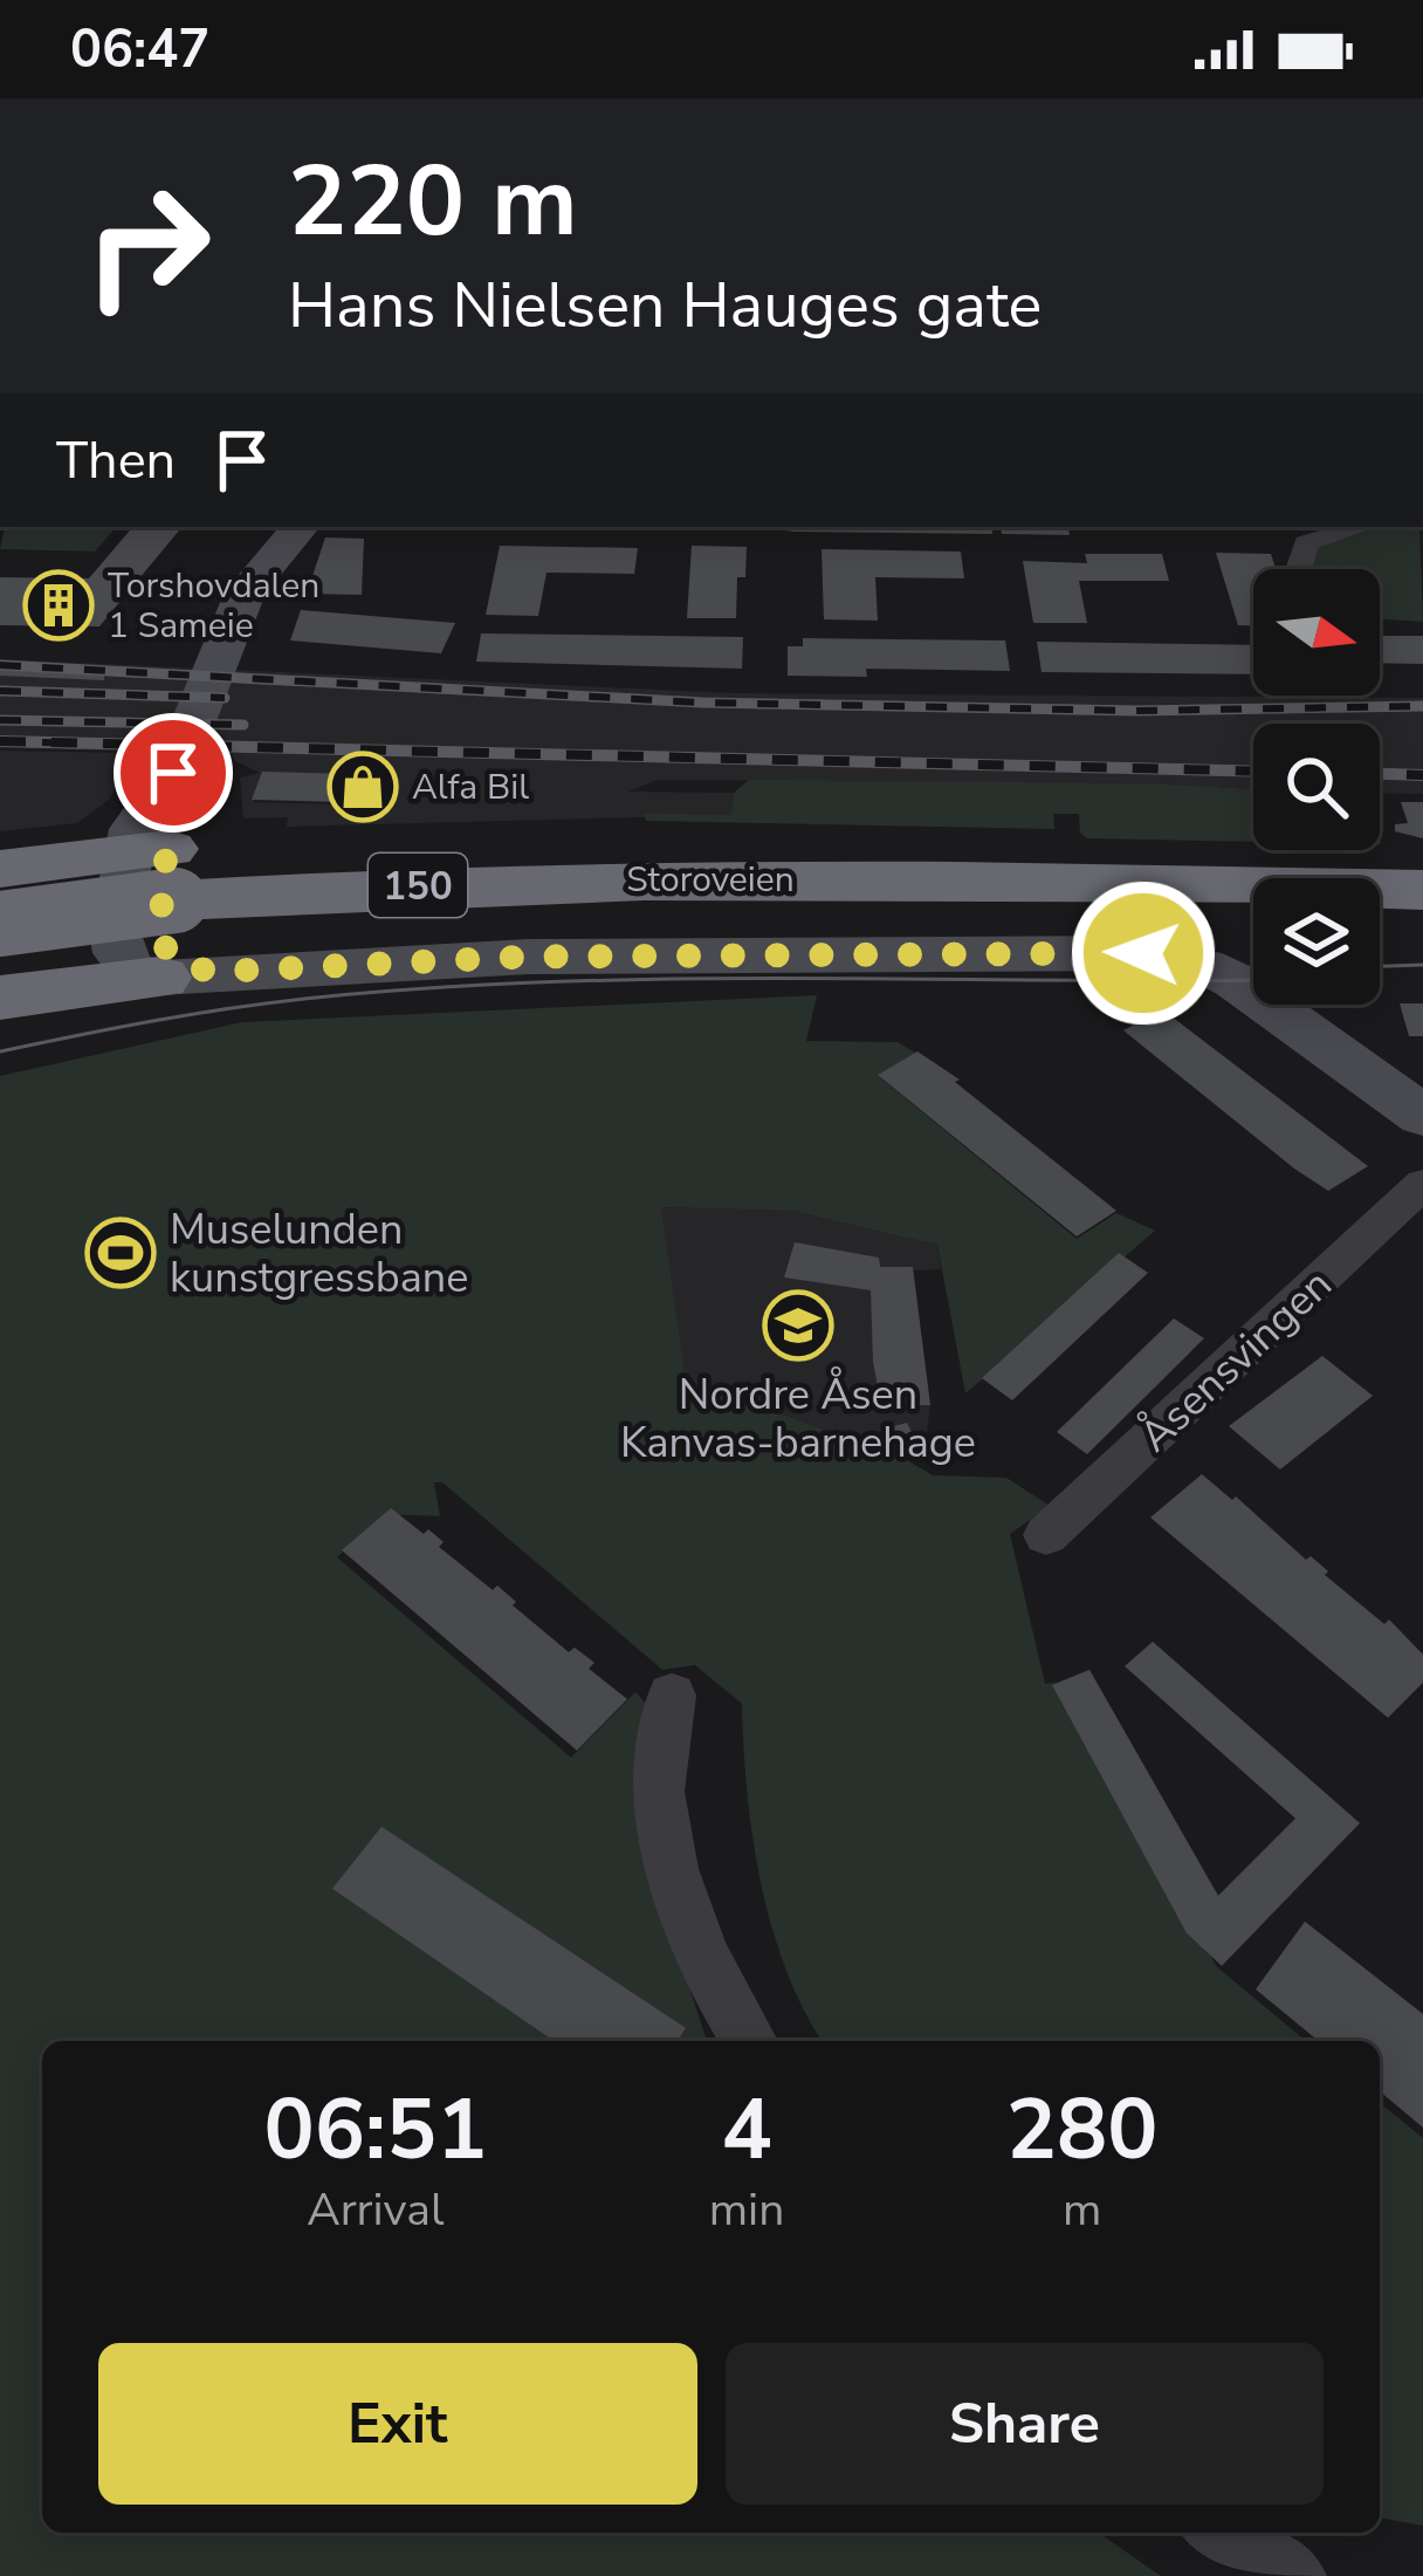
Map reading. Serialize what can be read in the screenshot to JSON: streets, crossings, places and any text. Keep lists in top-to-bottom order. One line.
{"streets":{"highway":["Storoveien","150"],"street":["Åsensvingen"]},"crossings":[["Storoveien","150"]],"places":{"building":["Torshovdalen 1 Sameie"],"shop":["Alfa Bil"],"sports":["Muselunden kunstgressbane"],"school or university":["Nordre Åsen Kanvas-barnehage"]},"north":"right","page":{"status":"06:47","turn":["220 m","Hans Nielsen Hauges gate"],"then":"Then","eta":["06:51","Arrival","4","min","280","m"],"buttons":["Exit","Share"]}}
